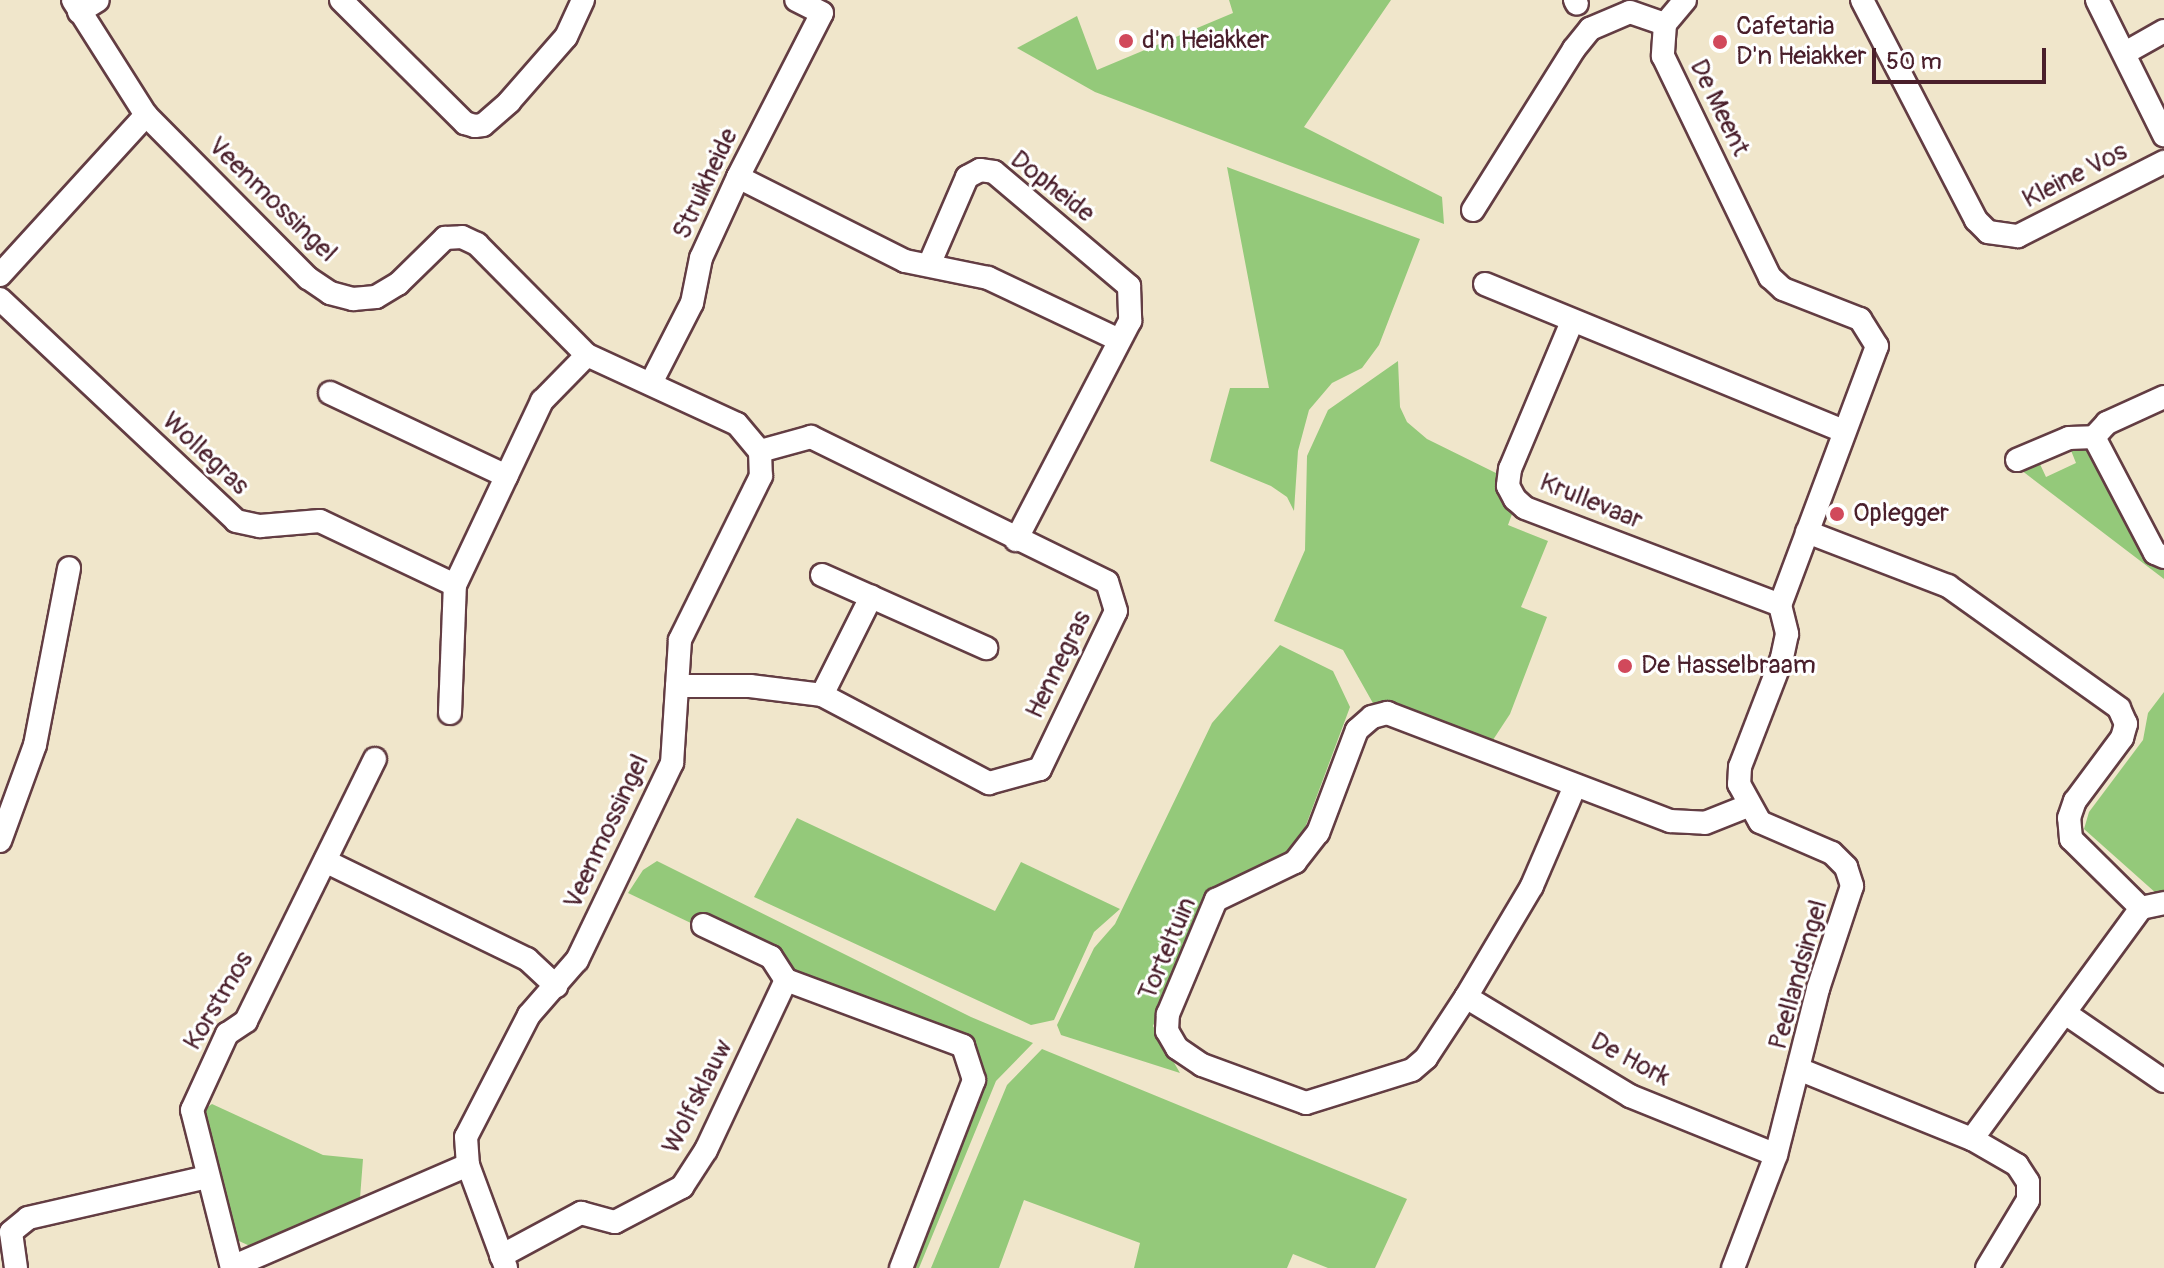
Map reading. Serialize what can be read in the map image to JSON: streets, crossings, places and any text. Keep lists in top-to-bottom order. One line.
{"streets":{"street":["De Meent","Kleine Vos","Struikheide","Dopheide","Veenmossingel","Wollegras","Krullevaar","Hennegras","Torteltuin","Peellandsingel","Korstmos","De Hork","Wolfsklauw"]},"crossings":[["Struikheide","Veenmossingel"],["Dopheide","Hennegras"],["Veenmossingel","Hennegras"],["Veenmossingel","Korstmos"],["Veenmossingel","Wolfsklauw"],["Torteltuin","Peellandsingel"],["Torteltuin","De Hork"],["Peellandsingel","De Hork"]],"places":["d'n Heiakker","Cafetaria D'n Heiakker","Oplegger","De Hasselbraam"],"scale_bar":"50 m"}
